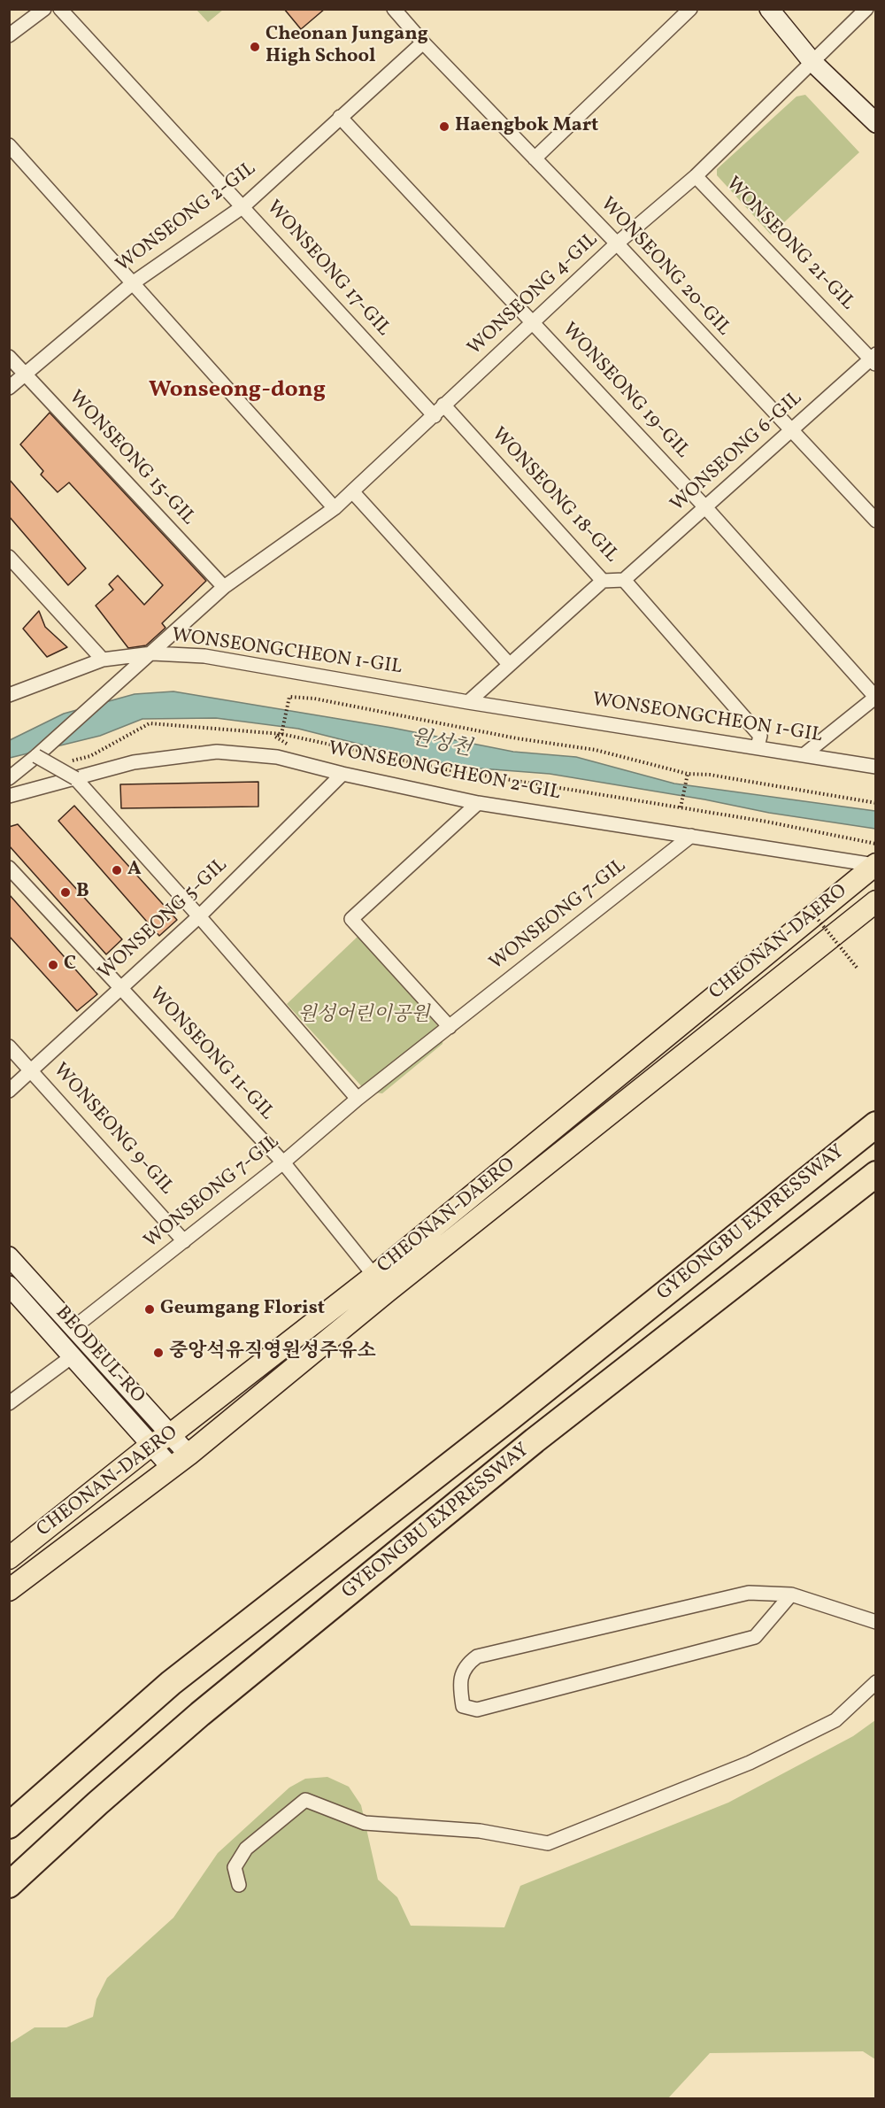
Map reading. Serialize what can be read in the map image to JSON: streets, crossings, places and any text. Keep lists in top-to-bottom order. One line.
{"streets":{"highway":["GYEONGBU EXPRESSWAY"],"main road":["CHEONAN-DAERO"],"street":["WONSEONG 2-GIL","WONSEONG 21-GIL","WONSEONG 20-GIL","WONSEONG 17-GIL","WONSEONG 4-GIL","WONSEONG 19-GIL","WONSEONG 6-GIL","WONSEONG 15-GIL","WONSEONG 18-GIL","WONSEONGCHEON 1-GIL","WONSEONGCHEON 2-GIL","WONSEONG 7-GIL","WONSEONG 5-GIL","WONSEONG 11-GIL","WONSEONG 9-GIL","BEODEUL-RO"]},"crossings":[["WONSEONG 2-GIL","WONSEONG 20-GIL"],["WONSEONG 2-GIL","WONSEONG 17-GIL"],["WONSEONG 2-GIL","WONSEONG 19-GIL"],["WONSEONG 2-GIL","WONSEONG 15-GIL"],["WONSEONG 21-GIL","WONSEONG 4-GIL"],["WONSEONG 21-GIL","WONSEONG 6-GIL"],["WONSEONG 20-GIL","WONSEONG 4-GIL"],["WONSEONG 20-GIL","WONSEONG 6-GIL"],["WONSEONG 17-GIL","WONSEONG 4-GIL"],["WONSEONG 4-GIL","WONSEONG 19-GIL"],["WONSEONG 4-GIL","WONSEONG 15-GIL"],["WONSEONG 4-GIL","WONSEONG 18-GIL"],["WONSEONG 4-GIL","WONSEONGCHEON 1-GIL"],["WONSEONG 19-GIL","WONSEONG 6-GIL"],["WONSEONG 6-GIL","WONSEONG 18-GIL"],["WONSEONG 18-GIL","WONSEONGCHEON 1-GIL"],["WONSEONGCHEON 2-GIL","WONSEONG 7-GIL"],["WONSEONGCHEON 2-GIL","WONSEONG 5-GIL"],["WONSEONGCHEON 2-GIL","CHEONAN-DAERO"],["WONSEONG 7-GIL","WONSEONG 11-GIL"],["WONSEONG 7-GIL","WONSEONG 9-GIL"],["WONSEONG 7-GIL","BEODEUL-RO"],["WONSEONG 5-GIL","WONSEONG 11-GIL"],["WONSEONG 5-GIL","WONSEONG 9-GIL"],["CHEONAN-DAERO","WONSEONG 11-GIL"],["CHEONAN-DAERO","BEODEUL-RO"]],"districts":["Wonseong-dong"],"water":["원성천"],"parks":["원성어린이공원"],"places":["Cheonan Jungang High School","Haengbok Mart","A","B","C","Geumgang Florist","중앙석유직영원성주유소"]}
